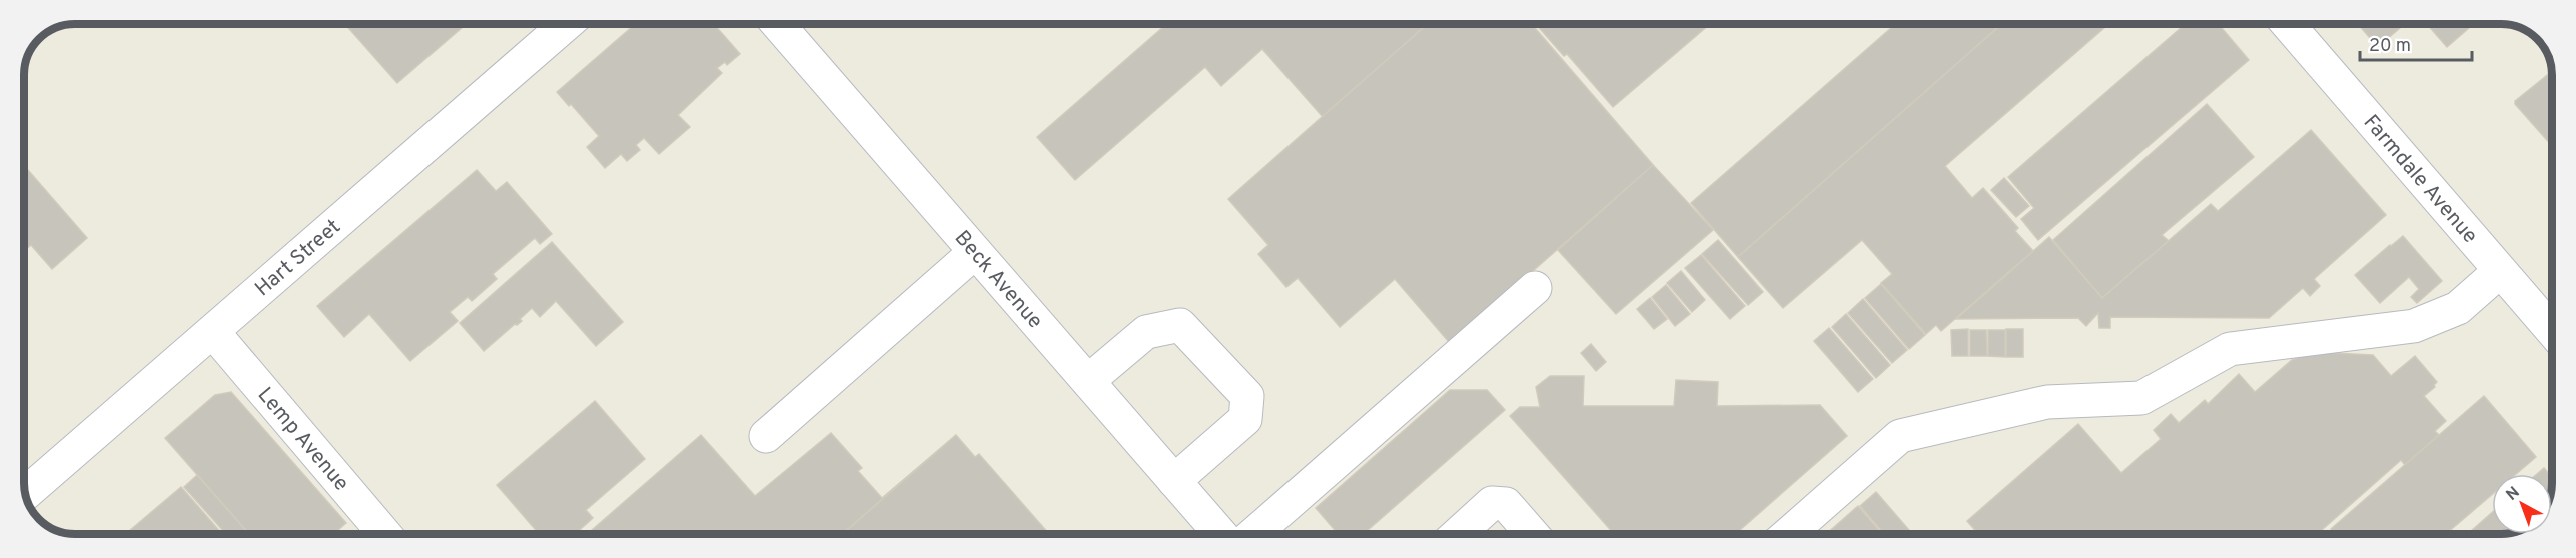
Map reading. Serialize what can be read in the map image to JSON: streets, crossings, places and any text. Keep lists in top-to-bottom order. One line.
{"streets":{"street":["Farmdale Avenue","Hart Street","Beck Avenue","Lemp Avenue"]},"crossings":[["Hart Street","Lemp Avenue"]],"scale_bar":"20 m","north":"top left"}
